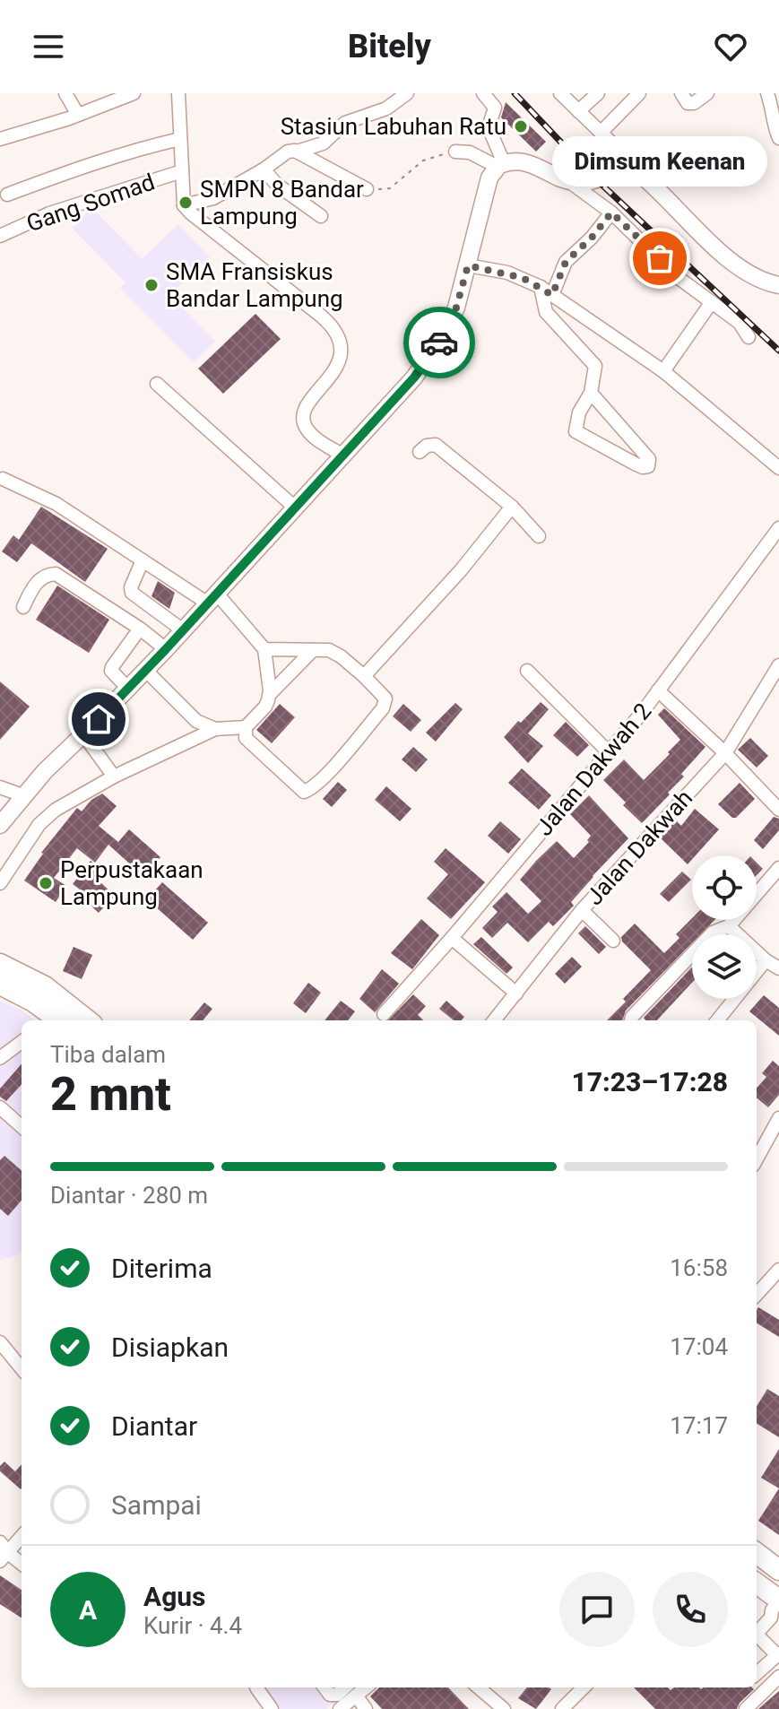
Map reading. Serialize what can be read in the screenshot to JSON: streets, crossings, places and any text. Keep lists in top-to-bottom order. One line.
{"streets":{"street":["Gang Somad","Jalan Dakwah 2","Jalan Dakwah"]},"places":["Stasiun Labuhan Ratu","SMPN 8 Bandar Lampung","Dimsum Keenan","SMA Fransiskus Bandar Lampung","Perpustakaan Lampung"],"page":{"header":"Bitely","bubble":"Dimsum Keenan","heading":["2 mnt","Tiba dalam","17:23–17:28"],"panel":["Agus","Kurir · 4.4"],"bar":"Diantar · 280 m","list":[["Diterima","16:58"],["Disiapkan","17:04"],["Diantar","17:17"],"Sampai"],"round":"A"}}
